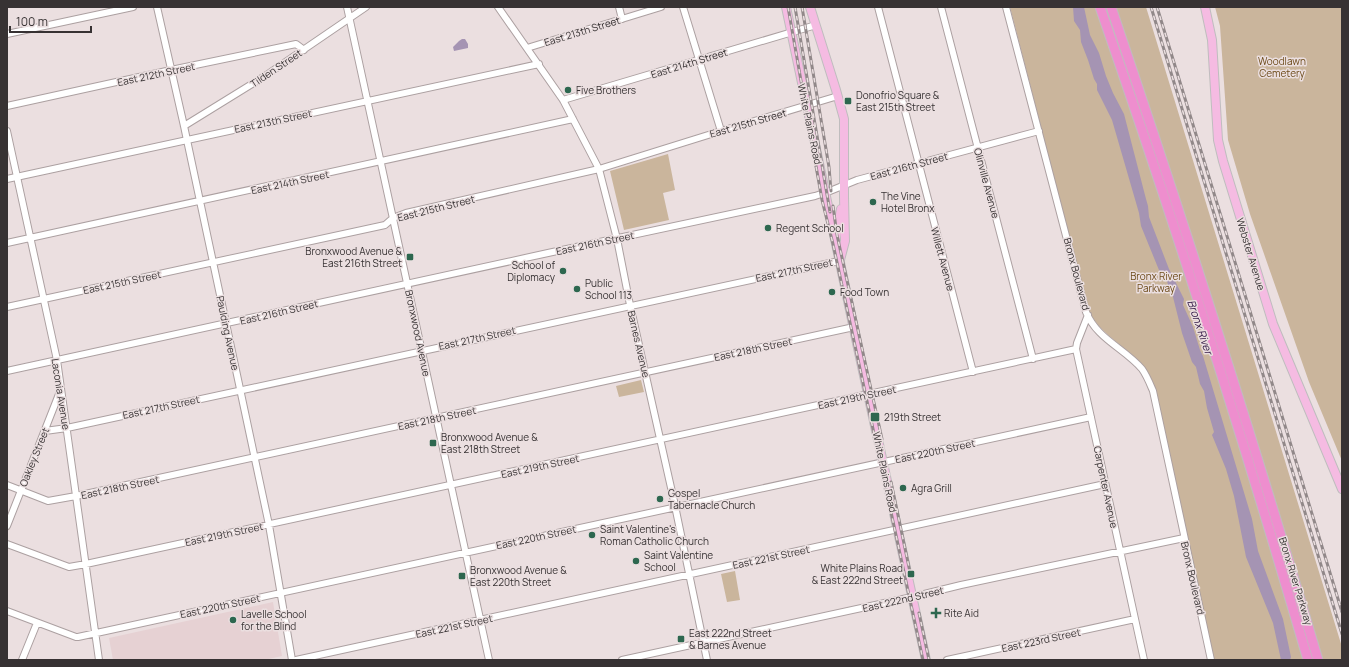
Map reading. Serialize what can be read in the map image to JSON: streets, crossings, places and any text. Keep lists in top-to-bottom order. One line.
{"streets":{"highway":["Bronx River Parkway"],"main road":["White Plains Road","Webster Avenue"],"street":["East 213th Street","East 214th Street","Tilden Street","East 212th Street","East 215th Street","East 216th Street","Olinville Avenue","Willett Avenue","East 217th Street","Bronx Boulevard","Paulding Avenue","Bronxwood Avenue","Barnes Avenue","East 218th Street","Laconia Avenue","East 219th Street","East 220th Street","Oakley Street","Carpenter Avenue","East 221st Street","East 222nd Street","East 223rd Street"]},"crossings":[["East 213th Street","Paulding Avenue"],["East 213th Street","Bronxwood Avenue"],["East 213th Street","Barnes Avenue"],["East 213th Street","Laconia Avenue"],["East 214th Street","White Plains Road"],["East 214th Street","Paulding Avenue"],["East 214th Street","Bronxwood Avenue"],["East 214th Street","Barnes Avenue"],["East 214th Street","Laconia Avenue"],["Tilden Street","East 212th Street"],["Tilden Street","Paulding Avenue"],["Tilden Street","Bronxwood Avenue"],["East 212th Street","Paulding Avenue"],["East 215th Street","White Plains Road"],["East 215th Street","Paulding Avenue"],["East 215th Street","Bronxwood Avenue"],["East 215th Street","Barnes Avenue"],["East 215th Street","Laconia Avenue"],["White Plains Road","East 216th Street"],["White Plains Road","East 217th Street"],["White Plains Road","East 218th Street"],["White Plains Road","East 219th Street"],["White Plains Road","East 220th Street"],["White Plains Road","East 221st Street"],["White Plains Road","East 222nd Street"],["East 216th Street","Olinville Avenue"],["East 216th Street","Willett Avenue"],["East 216th Street","Bronx Boulevard"],["East 216th Street","Paulding Avenue"],["East 216th Street","Bronxwood Avenue"],["East 216th Street","Barnes Avenue"],["East 216th Street","Laconia Avenue"],["Olinville Avenue","East 219th Street"],["Willett Avenue","East 219th Street"],["East 217th Street","Paulding Avenue"],["East 217th Street","Bronxwood Avenue"],["East 217th Street","Barnes Avenue"],["East 217th Street","Laconia Avenue"],["East 217th Street","Oakley Street"],["Bronx Boulevard","East 222nd Street"],["Paulding Avenue","East 218th Street"],["Paulding Avenue","East 219th Street"],["Paulding Avenue","East 220th Street"],["Bronxwood Avenue","East 218th Street"],["Bronxwood Avenue","East 219th Street"],["Bronxwood Avenue","East 220th Street"],["Bronxwood Avenue","East 221st Street"],["Barnes Avenue","East 218th Street"],["Barnes Avenue","East 219th Street"],["Barnes Avenue","East 220th Street"],["Barnes Avenue","East 221st Street"],["Barnes Avenue","East 222nd Street"],["East 218th Street","Laconia Avenue"],["East 218th Street","Oakley Street"],["Laconia Avenue","East 219th Street"],["Laconia Avenue","East 220th Street"],["Laconia Avenue","Oakley Street"],["East 219th Street","Carpenter Avenue"],["East 220th Street","Carpenter Avenue"],["Carpenter Avenue","East 221st Street"],["Carpenter Avenue","East 222nd Street"],["Carpenter Avenue","East 223rd Street"]],"water":["Bronx River"],"parks":["Woodlawn Cemetery","Bronx River Parkway"],"places":{"other":["Five Brothers","The Vine Hotel Bronx","Regent School","School of Diplomacy","Public School 113","Food Town","Agra Grill","Gospel Tabernacle Church","Saint Valentine's Roman Catholic Church","Saint Valentine School","Lavelle School for the Blind"],"transit":["Donofrio Square & East 215th Street","Bronxwood Avenue & East 216th Street","219th Street","Bronxwood Avenue & East 218th Street","White Plains Road & East 222nd Street","Bronxwood Avenue & East 220th Street","East 222nd Street & Barnes Avenue"],"health":["Rite Aid"]},"scale_bar":"100 m"}
